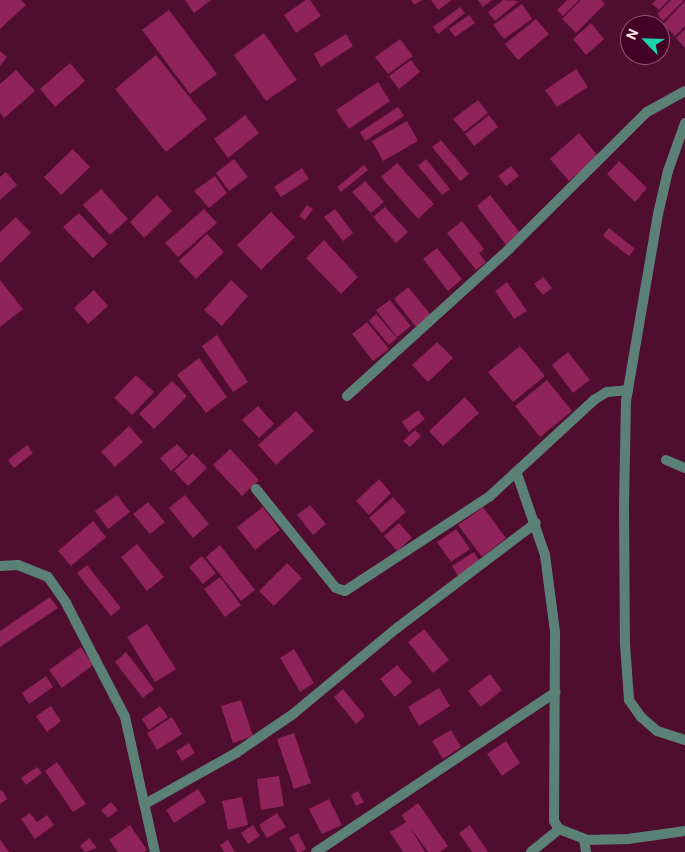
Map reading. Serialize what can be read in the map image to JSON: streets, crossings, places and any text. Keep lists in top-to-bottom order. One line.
{"north":"top left"}
